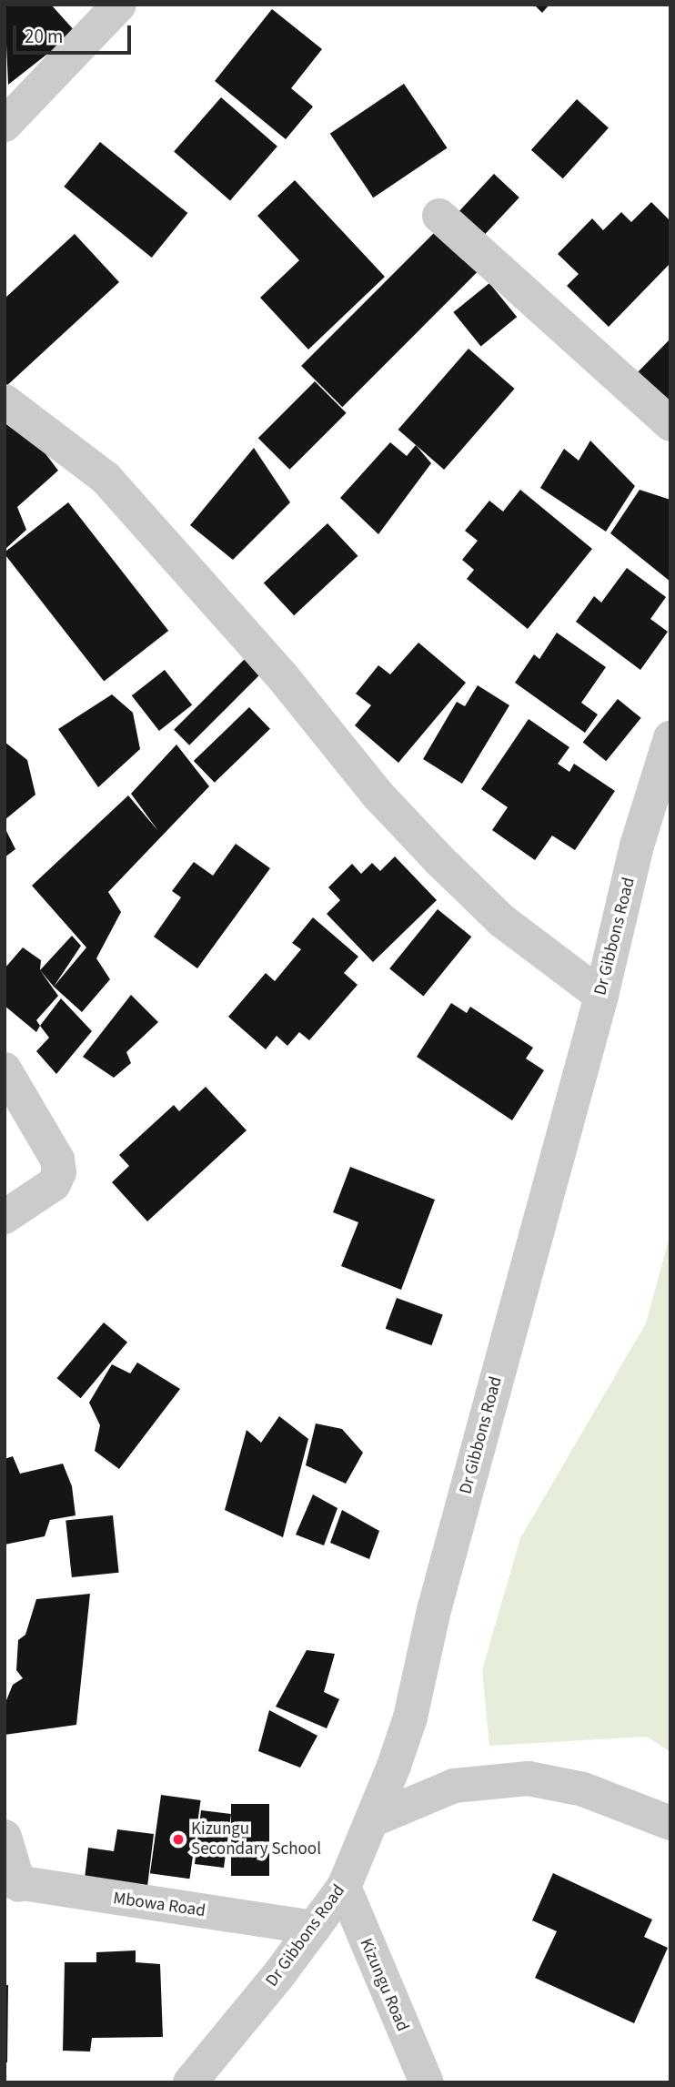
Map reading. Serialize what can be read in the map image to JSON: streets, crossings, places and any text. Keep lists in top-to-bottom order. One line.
{"streets":{"street":["Dr Gibbons Road","Mbowa Road","Kizungu Road"]},"crossings":[["Dr Gibbons Road","Mbowa Road"],["Dr Gibbons Road","Kizungu Road"]],"places":["Kizungu Secondary School"],"scale_bar":"20 m"}
